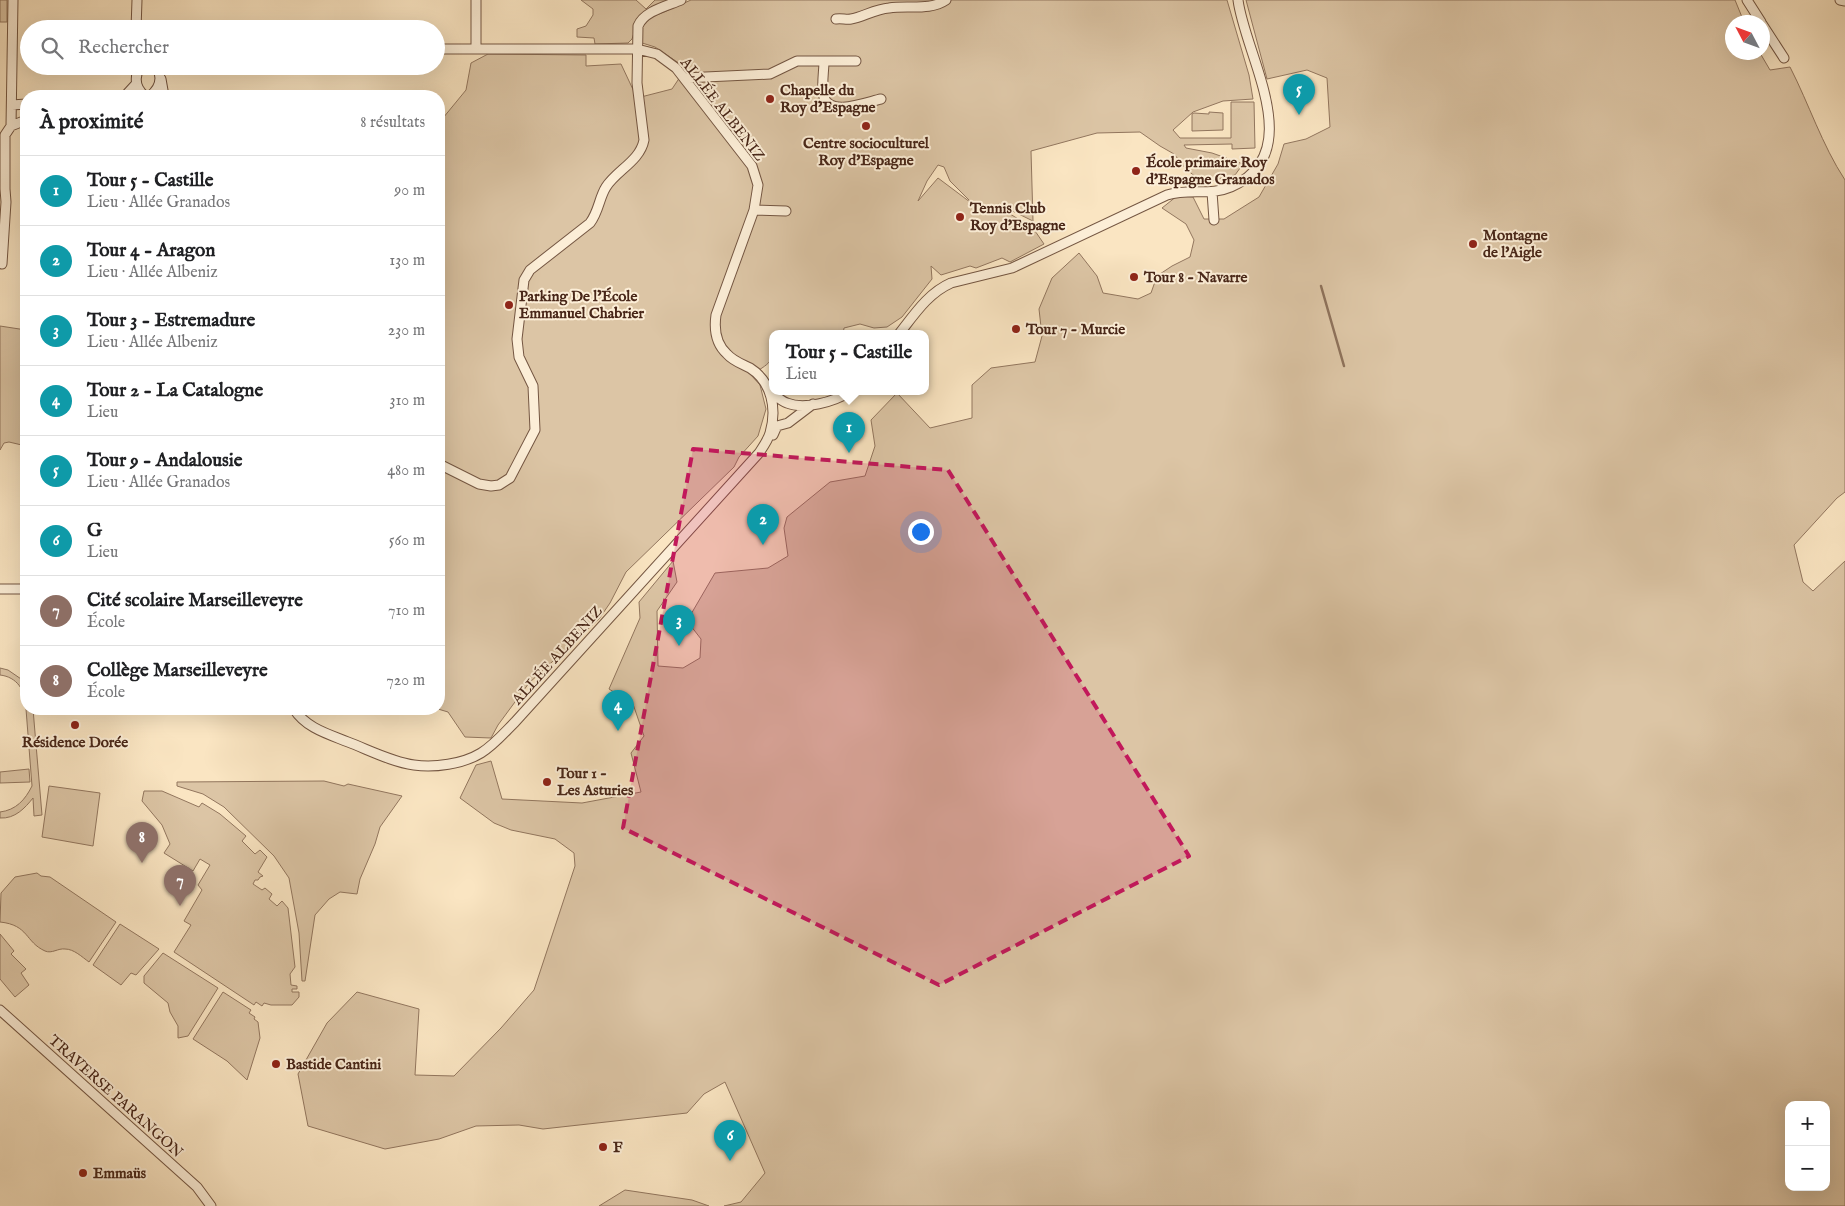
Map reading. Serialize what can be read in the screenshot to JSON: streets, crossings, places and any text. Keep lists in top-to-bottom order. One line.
{"streets":{"street":["ALLÉE ALBENIZ","TRAVERSE PARANGON"]},"places":["Chapelle du Roy d’Espagne","Centre socioculturel Roy d'Espagne","École primaire Roy d'Espagne Granados","Tennis Club Roy d'Espagne","Montagne de l'Aigle","Tour 8 - Navarre","Parking De l’École Emmanuel Chabrier","Tour 7 - Murcie","Résidence Dorée","Tour 1 - Les Asturies","Bastide Cantini","F","Emmaüs"],"north":"top left","page":{"search":"Rechercher","pins":["5","1","2","3","4","8","7","6"],"heading":["À proximité","8 résultats"],"list":[{"mark":"1","name":"Tour 5 - Castille","note":"Lieu · Allée Granados","value":"90 m"},{"mark":"2","name":"Tour 4 - Aragon","note":"Lieu · Allée Albeniz","value":"130 m"},{"mark":"3","name":"Tour 3 - Estremadure","note":"Lieu · Allée Albeniz","value":"230 m"},{"mark":"4","name":"Tour 2 - La Catalogne","note":"Lieu","value":"310 m"},{"mark":"5","name":"Tour 9 - Andalousie","note":"Lieu · Allée Granados","value":"480 m"},{"mark":"6","name":"G","note":"Lieu","value":"560 m"},{"mark":"7","name":"Cité scolaire Marseilleveyre","note":"École","value":"710 m"},{"mark":"8","name":"Collège Marseilleveyre","note":"École","value":"720 m"}],"popup":["Tour 5 - Castille","Lieu"],"map_buttons":["+","−"]}}
